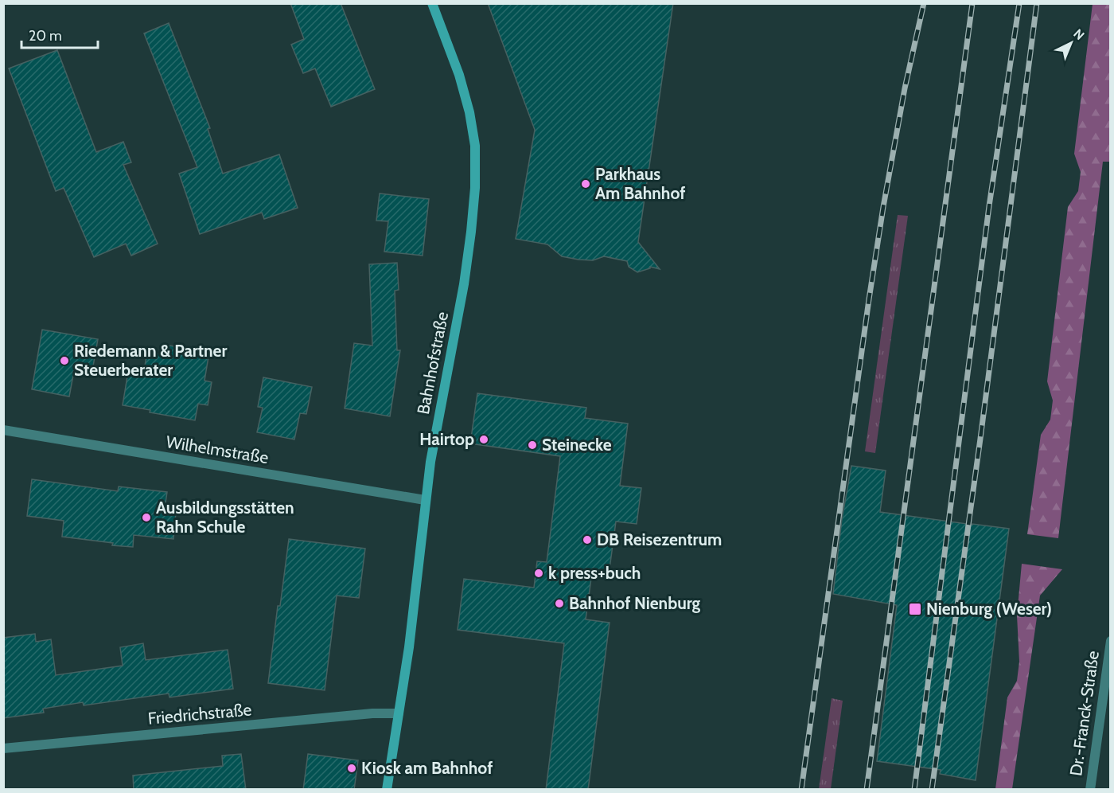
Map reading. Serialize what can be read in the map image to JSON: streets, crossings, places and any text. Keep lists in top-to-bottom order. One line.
{"streets":{"main road":["Bahnhofstraße"],"street":["Wilhelmstraße","Dr.-Franck-Straße","Friedrichstraße"]},"crossings":[["Bahnhofstraße","Wilhelmstraße"],["Bahnhofstraße","Friedrichstraße"]],"places":{"other":["Parkhaus Am Bahnhof","Riedemann & Partner Steuerberater","Hairtop","Steinecke","Ausbildungsstätten Rahn Schule","DB Reisezentrum","k press+buch","Bahnhof Nienburg","Kiosk am Bahnhof"],"transit":["Nienburg (Weser)"]},"scale_bar":"20 m","north":"top right"}
